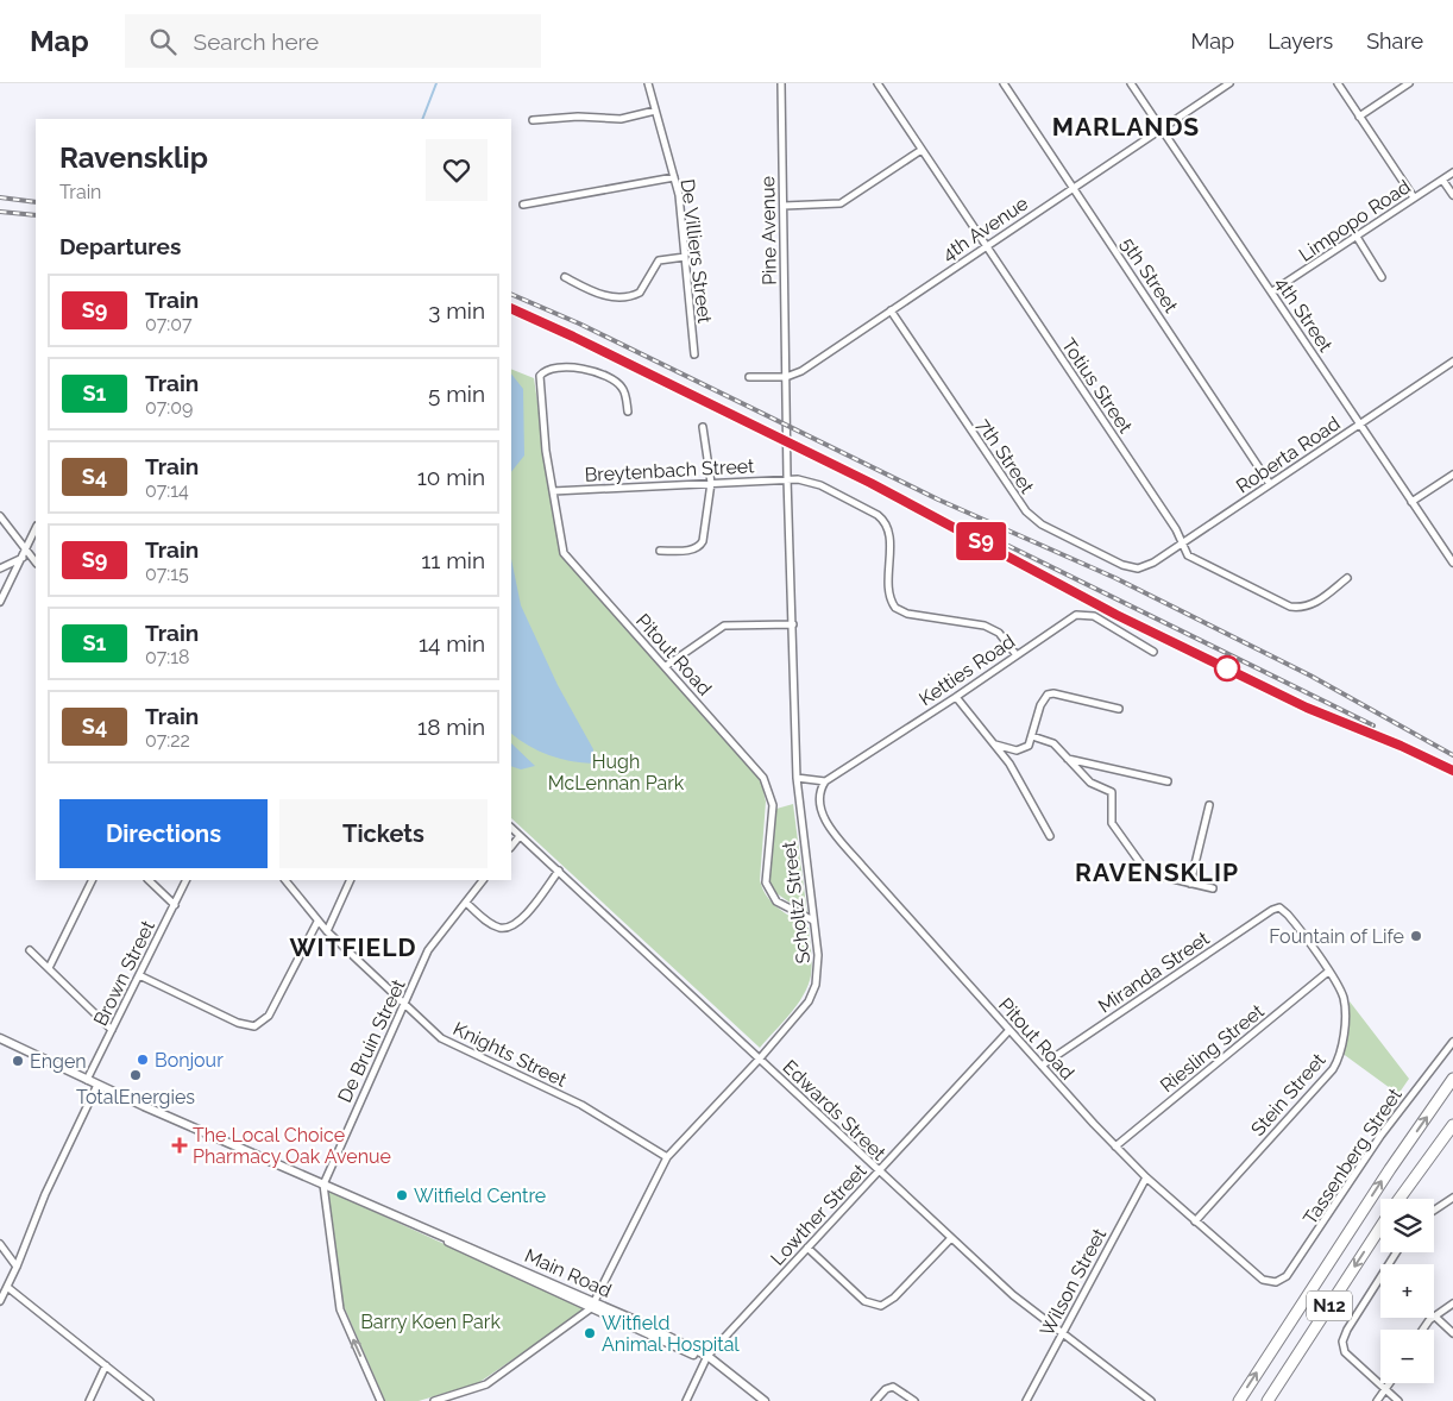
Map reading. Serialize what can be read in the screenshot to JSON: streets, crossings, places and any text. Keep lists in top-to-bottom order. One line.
{"streets":{"highway":["N12"],"street":["Limpopo Road","4th Avenue","Pine Avenue","De Villiers Street","5th Street","4th Street","Totius Street","Roberta Road","7th Street","Breytenbach Street","Pitout Road","Ketties Road","Scholtz Street","Miranda Street","Brown Street","De Bruin Street","Riesling Street","Knights Street","Stein Street","Edwards Street","Tassenberg Street","Lowther Street","Main Road","Wilson Street"]},"crossings":[["Limpopo Road","4th Street"],["4th Avenue","Pine Avenue"],["4th Avenue","5th Street"],["4th Avenue","4th Street"],["4th Avenue","Totius Street"],["4th Avenue","7th Street"],["4th Avenue","Scholtz Street"],["Pine Avenue","Scholtz Street"],["5th Street","Roberta Road"],["4th Street","Roberta Road"],["Totius Street","Roberta Road"],["Roberta Road","7th Street"],["Breytenbach Street","Pitout Road"],["Breytenbach Street","Ketties Road"],["Breytenbach Street","Scholtz Street"],["Pitout Road","Ketties Road"],["Pitout Road","Scholtz Street"],["Pitout Road","Miranda Street"],["Pitout Road","Riesling Street"],["Pitout Road","Stein Street"],["Pitout Road","Tassenberg Street"],["Pitout Road","Lowther Street"],["Pitout Road","Wilson Street"],["Scholtz Street","Knights Street"],["Scholtz Street","Edwards Street"],["Scholtz Street","Main Road"],["Miranda Street","Stein Street"],["Brown Street","Main Road"],["De Bruin Street","Knights Street"],["De Bruin Street","Main Road"],["Riesling Street","Stein Street"],["Edwards Street","Lowther Street"],["Edwards Street","Wilson Street"],["Lowther Street","Main Road"]],"districts":["MARLANDS","RAVENSKLIP","WITFIELD"],"parks":["Hugh McLennan Park","Barry Koen Park"],"places":{"other":["Fountain of Life","Bonjour","Engen","TotalEnergies","Witfield Centre","Witfield Animal Hospital"],"health":["The Local Choice Pharmacy Oak Avenue"]},"page":{"header":"Map","search":"Search here","nav":["Map","Layers","Share"],"on_map":"S9","heading":[["Ravensklip","Train"],"Departures"],"list":[{"mark":"S9","name":"Train","note":"07:07","value":"3 min"},{"mark":"S1","name":"Train","note":"07:09","value":"5 min"},{"mark":"S4","name":"Train","note":"07:14","value":"10 min"},{"mark":"S9","name":"Train","note":"07:15","value":"11 min"},{"mark":"S1","name":"Train","note":"07:18","value":"14 min"},{"mark":"S4","name":"Train","note":"07:22","value":"18 min"}],"buttons":["Directions","Tickets"],"map_buttons":["+","−"]}}
